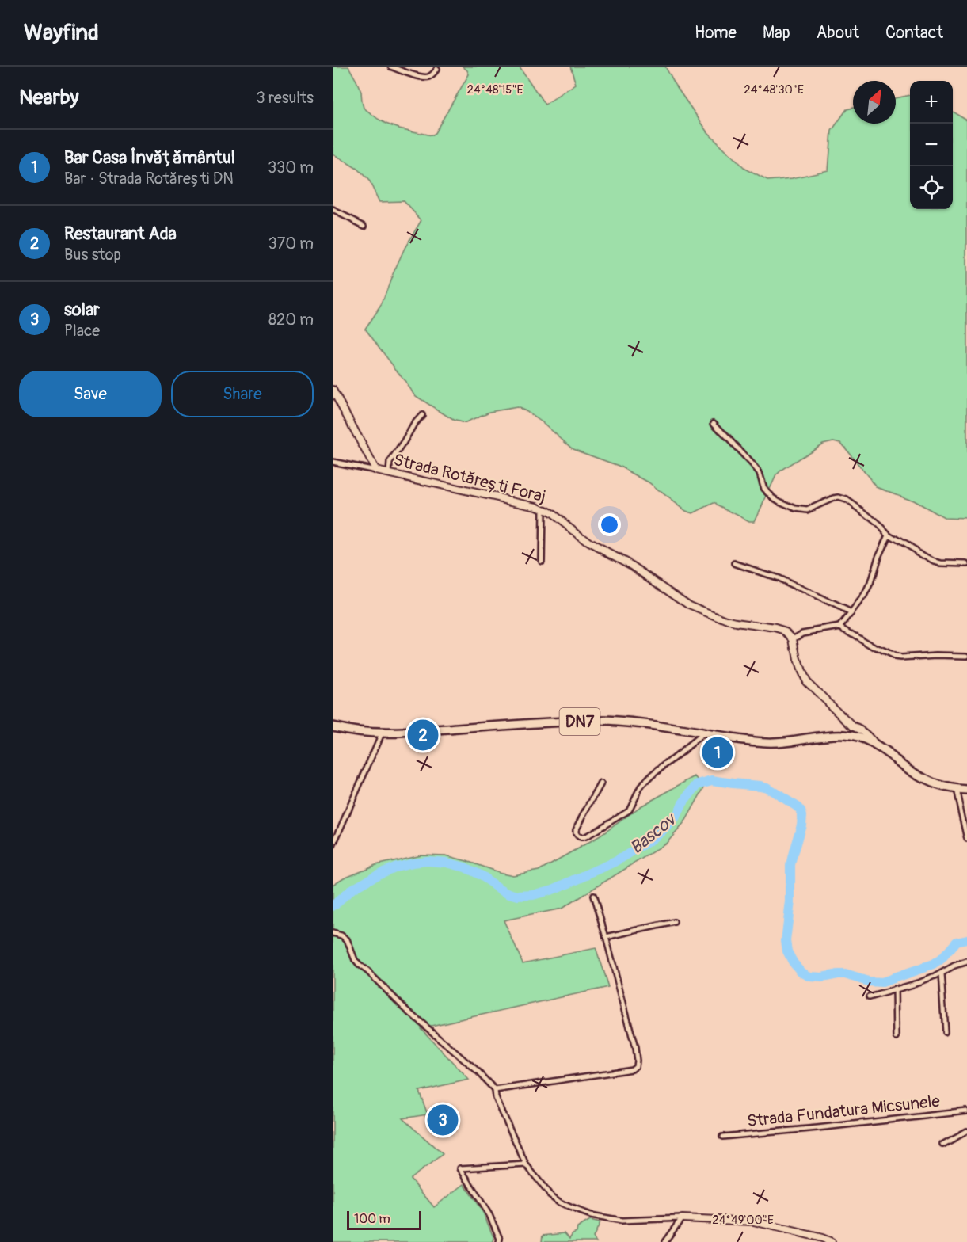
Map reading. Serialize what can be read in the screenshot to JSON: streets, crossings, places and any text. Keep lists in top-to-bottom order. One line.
{"streets":{"highway":["DN7"],"street":["Strada Rotărești Foraj","Strada Fundatura Micsunele"]},"water":["Bascov"],"scale_bar":"100 m","north":"top right","page":{"header":"Wayfind","nav":["Home","Map","About","Contact"],"heading":["Nearby","3 results"],"map_buttons":["+","−"],"list":[{"mark":"1","name":"Bar Casa Învățământul","note":"Bar · Strada Rotărești DN","value":"330 m"},{"mark":"2","name":"Restaurant Ada","note":"Bus stop","value":"370 m"},{"mark":"3","name":"solar","note":"Place","value":"820 m"}],"buttons":["Save","Share"],"pins":["2","1","3"],"scale":"100 m"},"coordinates":["24°48'15\"E","24°48'30\"E","24°49'00\"E"]}
